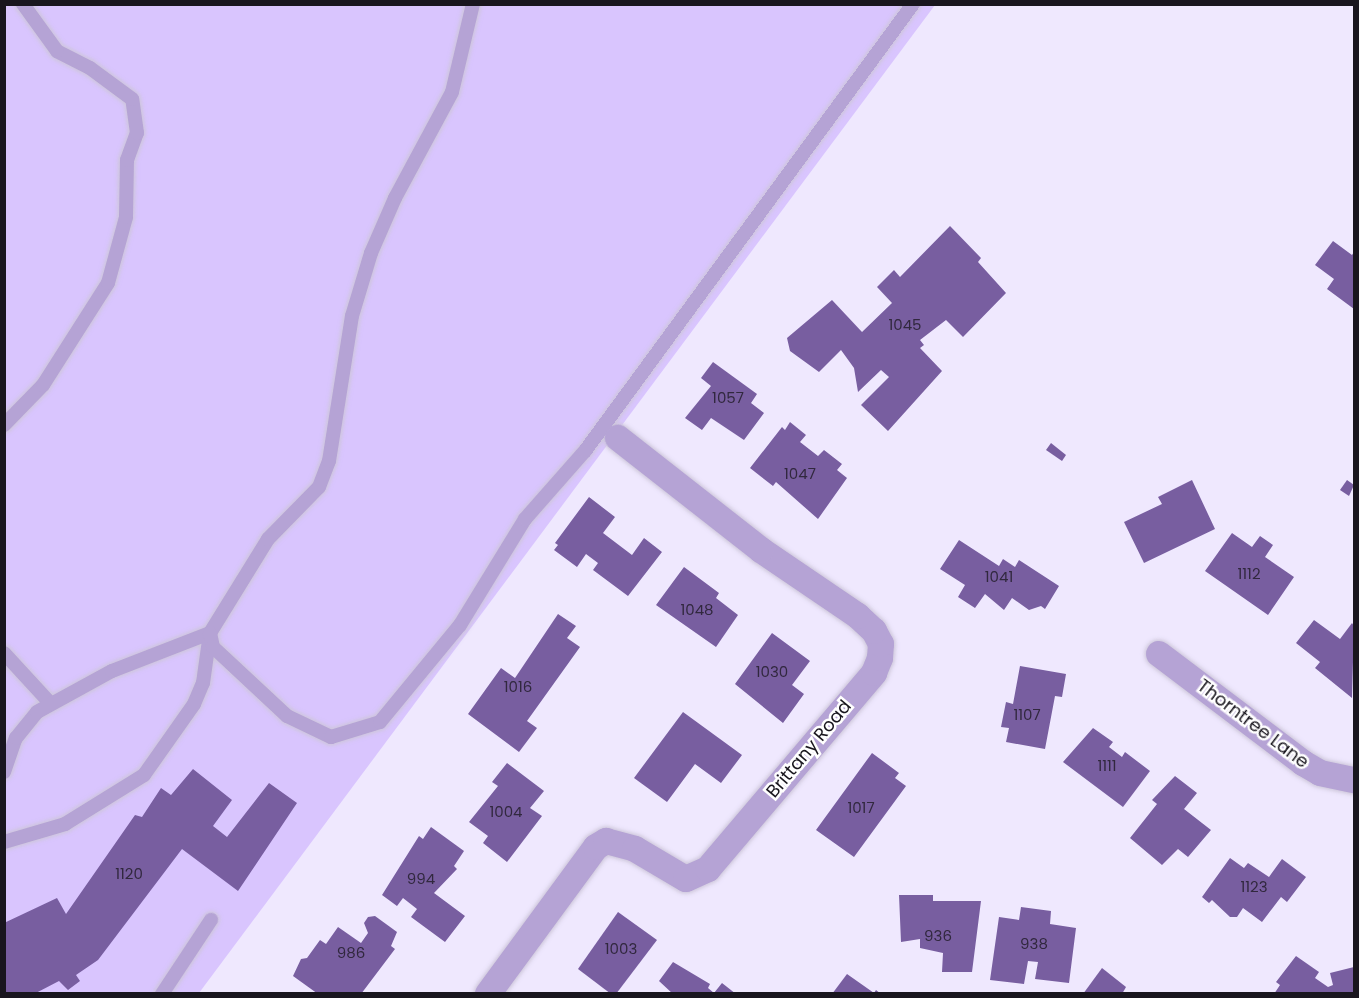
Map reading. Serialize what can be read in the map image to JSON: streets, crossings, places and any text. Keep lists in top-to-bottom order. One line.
{"streets":{"street":["Thorntree Lane","Brittany Road"]},"house_numbers":["1045","1057","1047","1112","1041","1048","1030","1016","1107","1111","1017","1004","1120","994","1123","936","938","1003","986"]}
